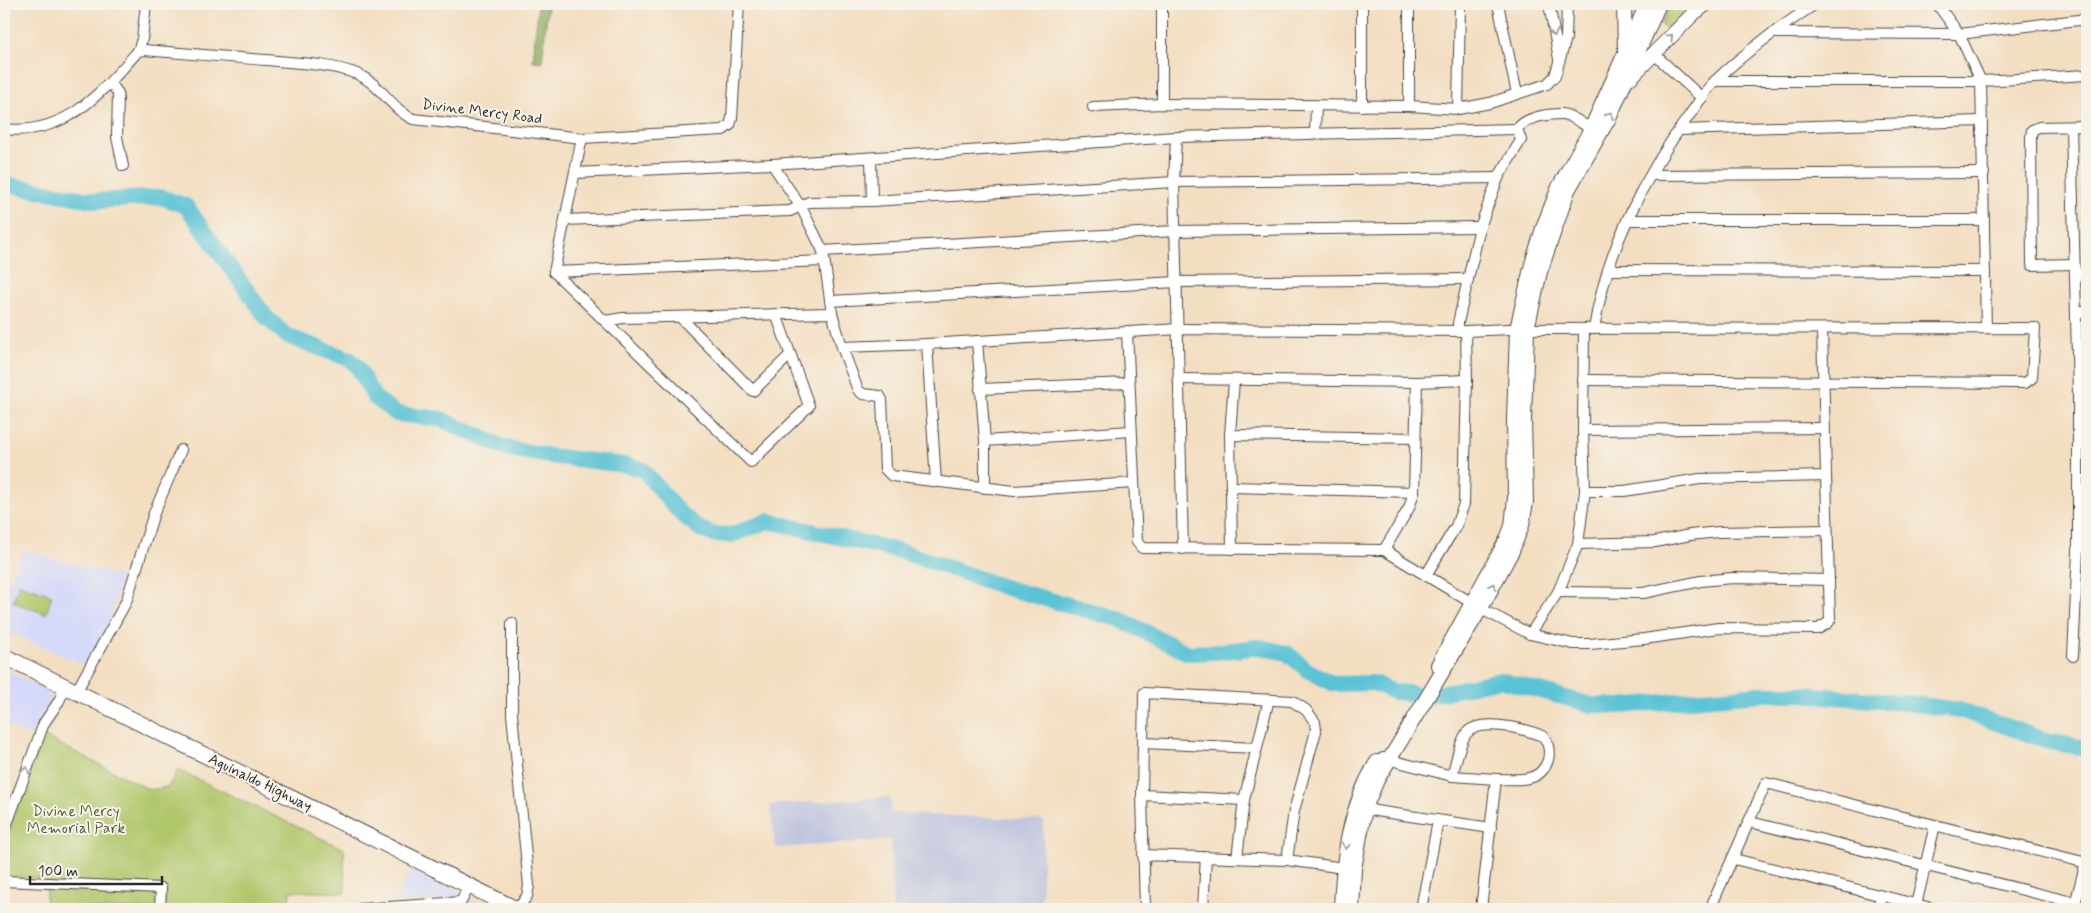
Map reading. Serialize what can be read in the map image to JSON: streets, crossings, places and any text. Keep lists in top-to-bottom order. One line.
{"streets":{"main road":["Aguinaldo Highway"],"street":["Divine Mercy Road"]},"parks":["Divine Mercy Memorial Park"],"scale_bar":"100 m"}
